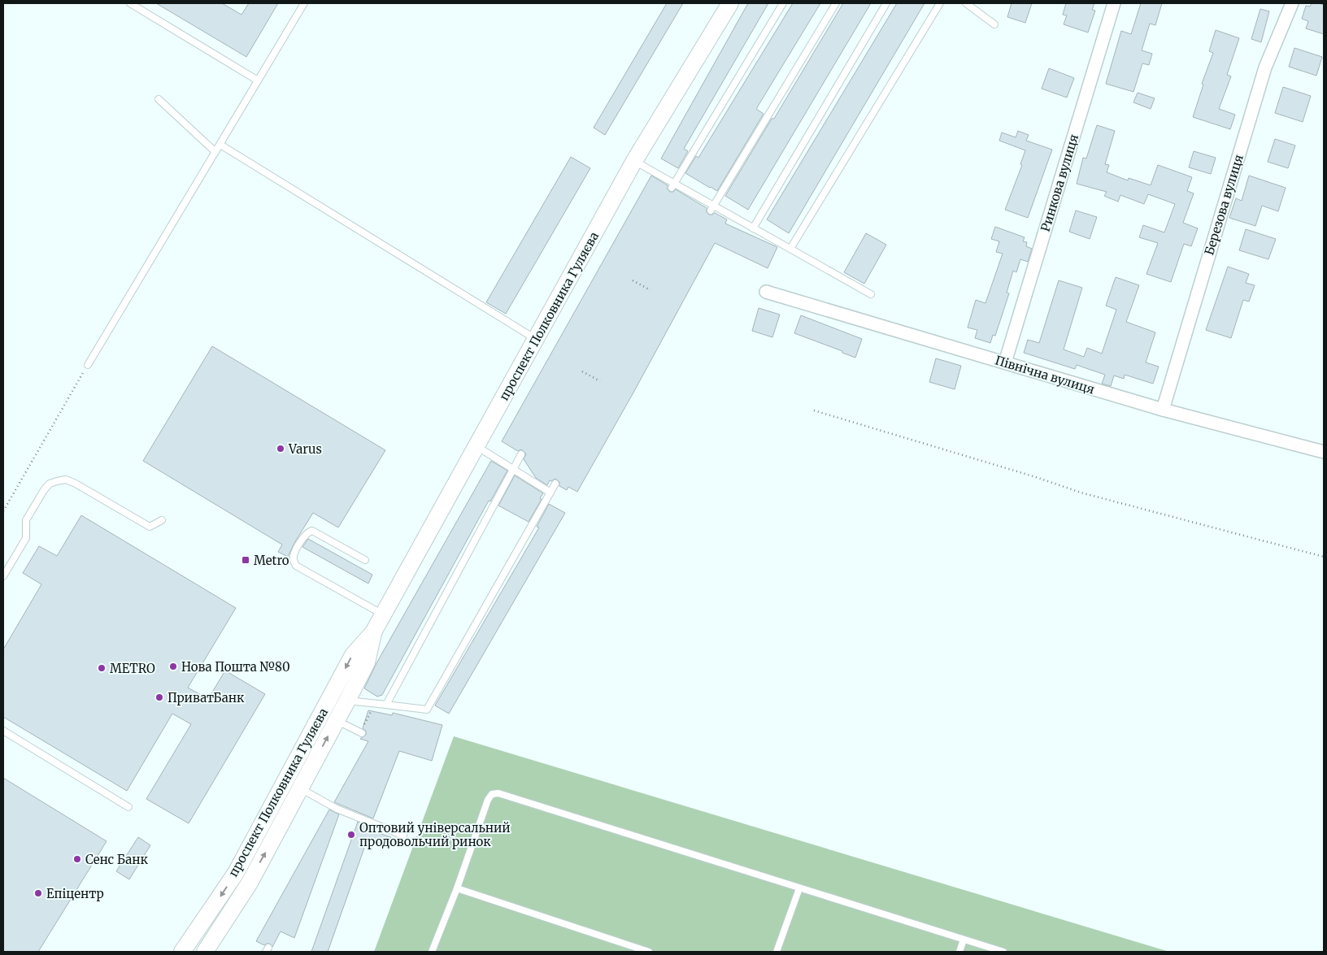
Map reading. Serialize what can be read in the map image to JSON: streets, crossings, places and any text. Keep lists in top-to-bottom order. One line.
{"streets":{"main road":["проспект Полковника Гуляєва"],"street":["Ринкова вулиця","Березова вулиця","Північна вулиця"]},"crossings":[["Ринкова вулиця","Північна вулиця"],["Березова вулиця","Північна вулиця"]],"places":{"other":["Varus","Нова Пошта №80","METRO","ПриватБанк","Оптовий універсальний продовольчий ринок","Сенс Банк","Епіцентр"],"transit":["Metro"]}}
